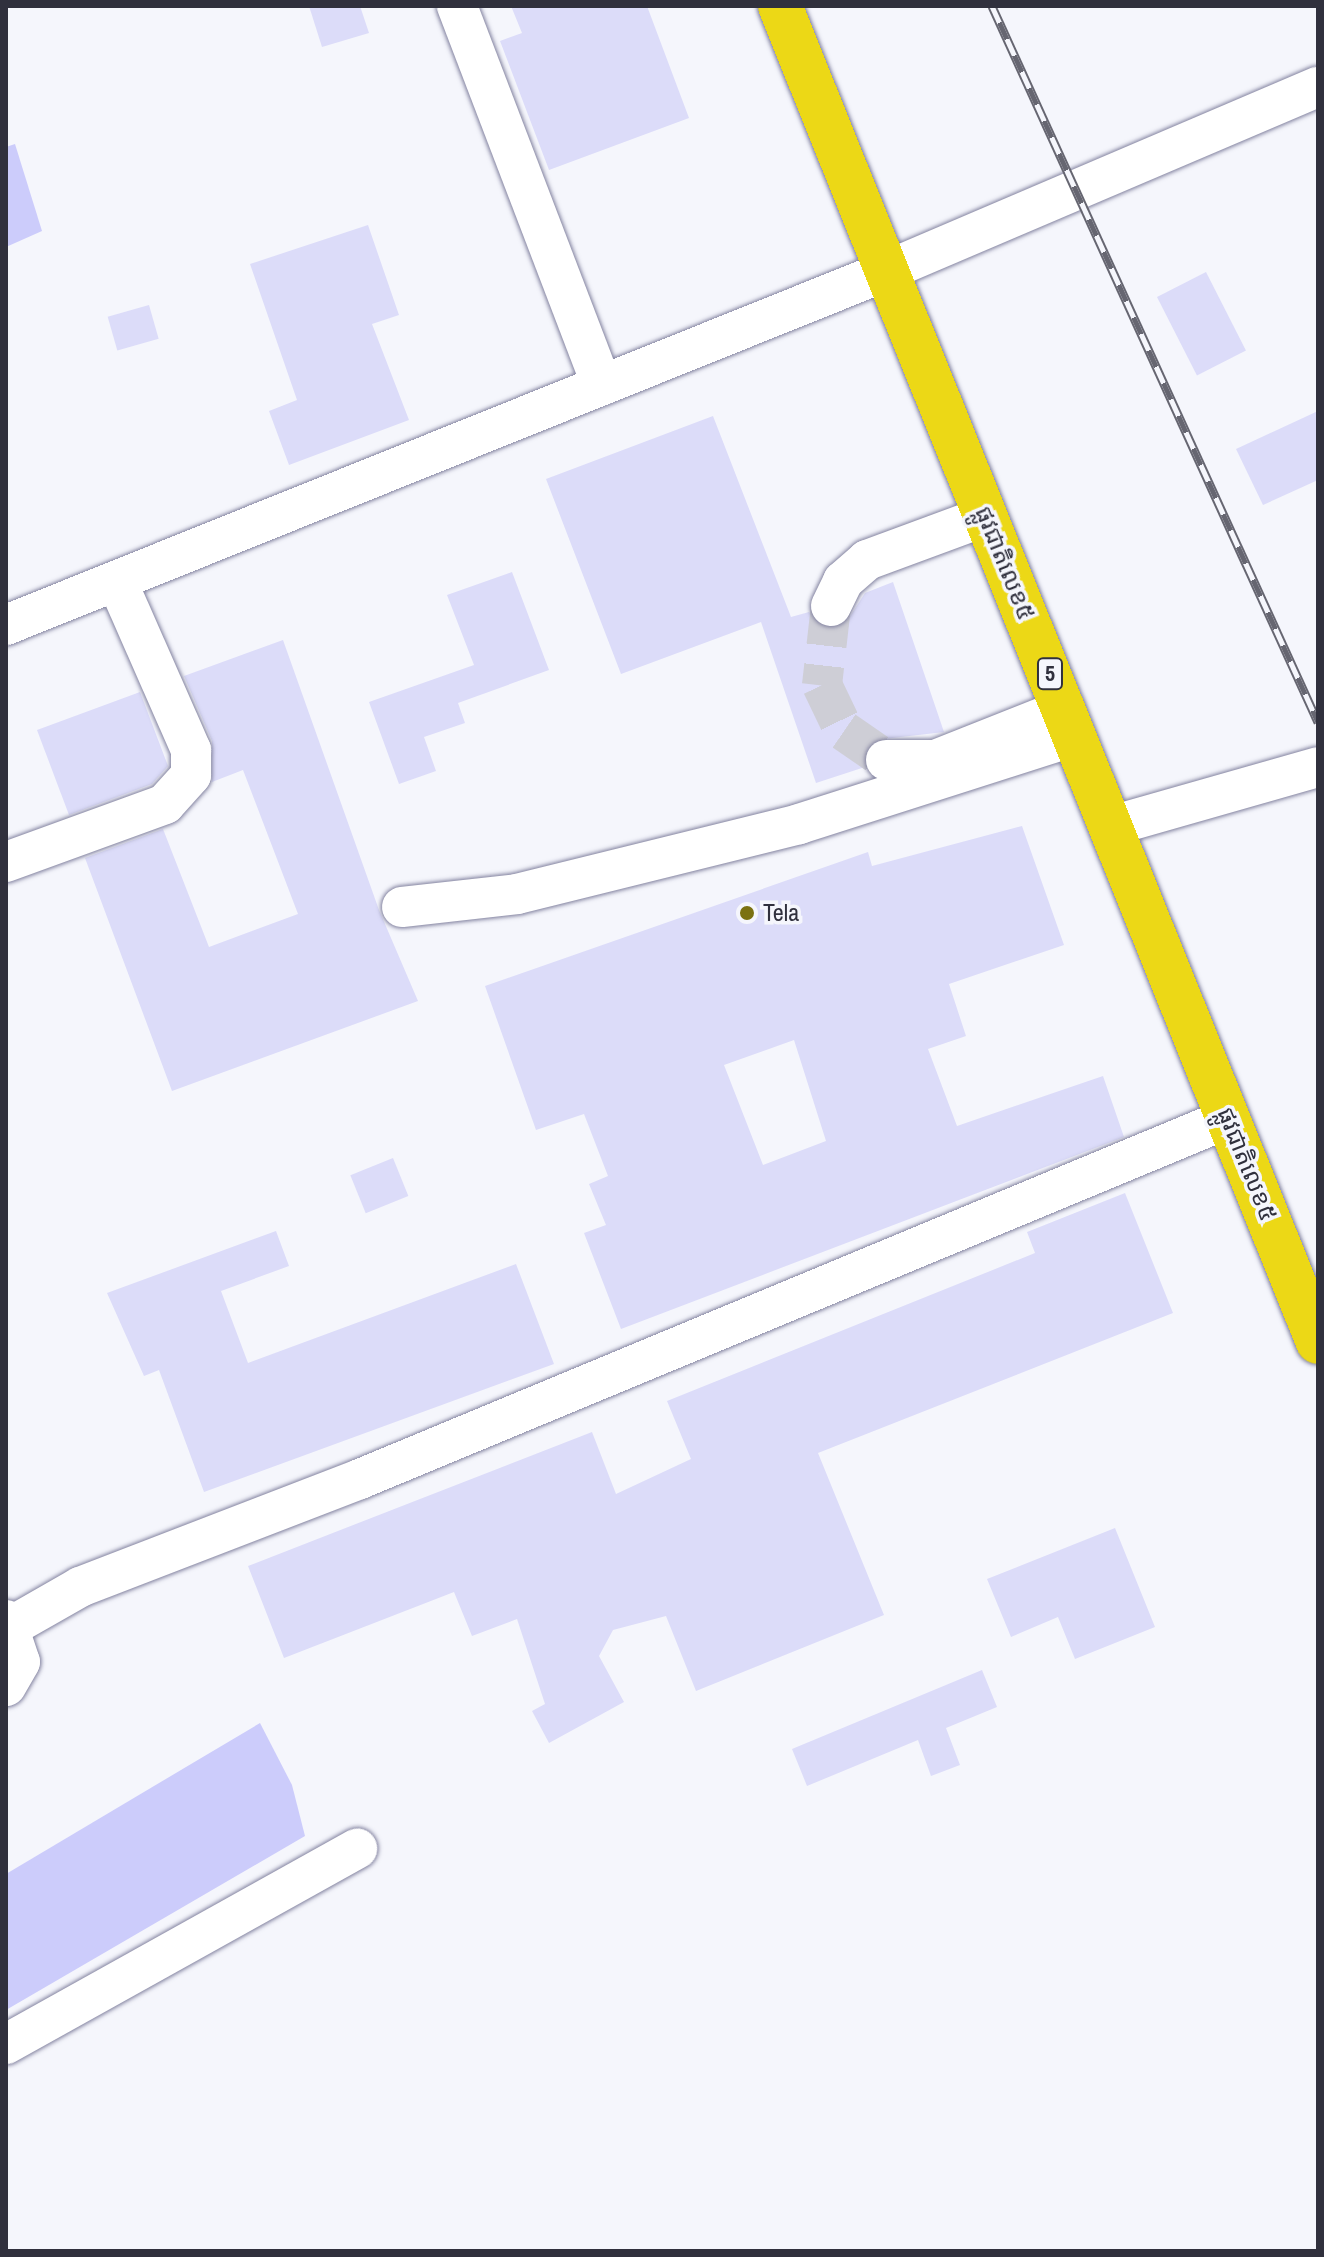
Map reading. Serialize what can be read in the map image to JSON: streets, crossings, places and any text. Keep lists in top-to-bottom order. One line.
{"streets":{"highway":["ផ្លូវជាតិលេខ៥","5"]},"places":["Tela"]}
